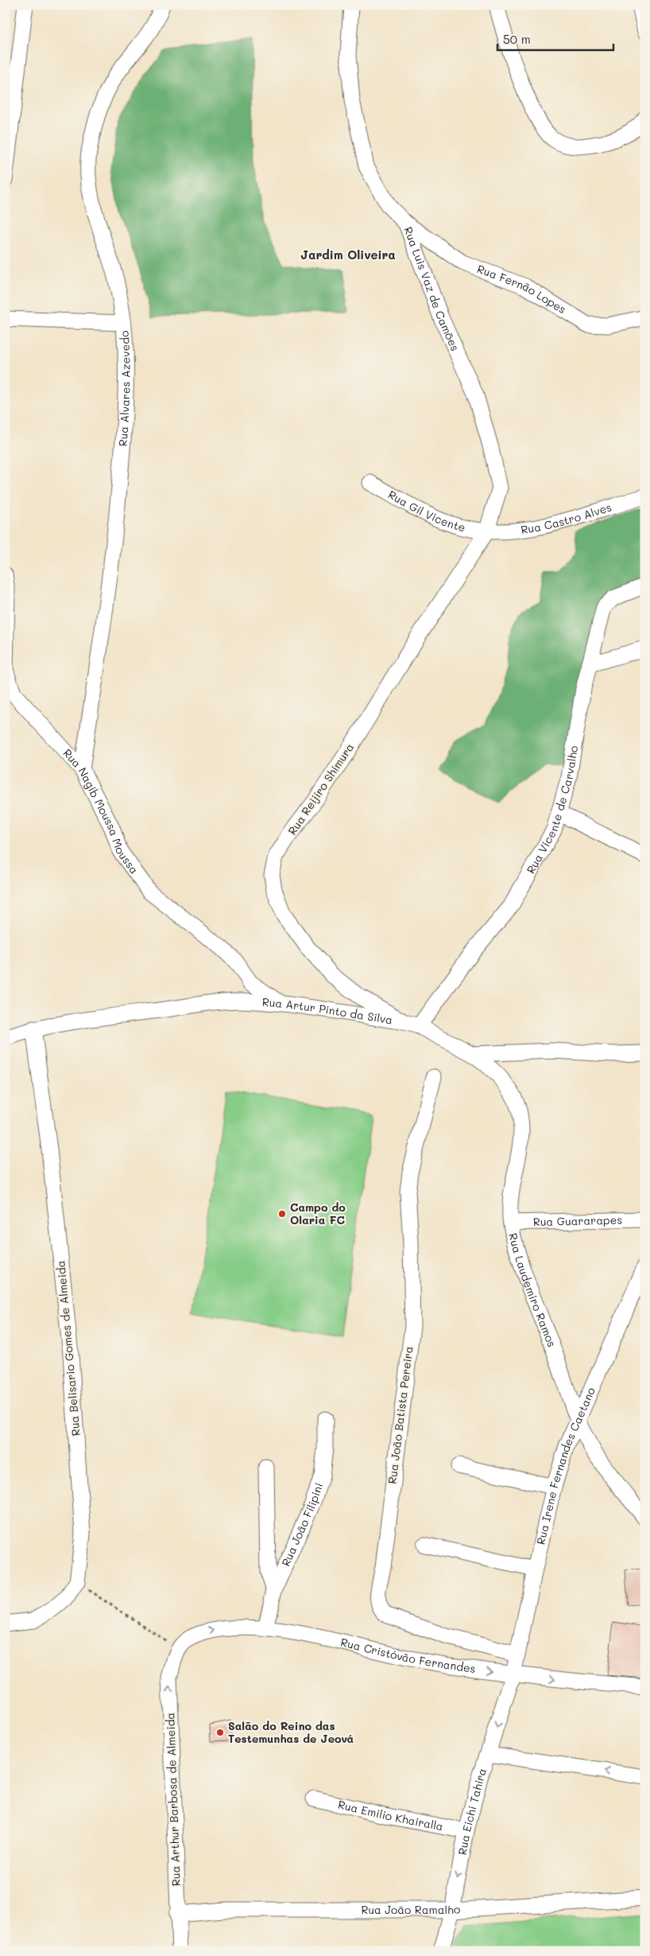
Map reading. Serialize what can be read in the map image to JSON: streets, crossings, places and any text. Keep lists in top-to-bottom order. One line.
{"streets":{"street":["Rua Luis Vaz de Camões","Rua Fernão Lopes","Rua Alvares Azevedo","Rua Gil Vicente","Rua Castro Alves","Rua Reijiro Shimura","Rua Vicente de Carvalho","Rua Nagib Moussa Moussa","Rua Artur Pinto da Silva","Rua Guararapes","Rua Laudemiro Ramos","Rua Belisario Gomes de Almeida","Rua João Batista Pereira","Rua Irene Fernandes Caetano","Rua João Filipini","Rua Cristóvão Fernandes","Rua Arthur Barbosa de Almeida","Rua Eichi Tahira","Rua Emilio Khairalla","Rua João Ramalho"]},"crossings":[["Rua Luis Vaz de Camões","Rua Fernão Lopes"],["Rua Luis Vaz de Camões","Rua Gil Vicente"],["Rua Luis Vaz de Camões","Rua Castro Alves"],["Rua Luis Vaz de Camões","Rua Reijiro Shimura"],["Rua Alvares Azevedo","Rua Nagib Moussa Moussa"],["Rua Gil Vicente","Rua Castro Alves"],["Rua Gil Vicente","Rua Reijiro Shimura"],["Rua Castro Alves","Rua Reijiro Shimura"],["Rua Reijiro Shimura","Rua Vicente de Carvalho"],["Rua Reijiro Shimura","Rua Artur Pinto da Silva"],["Rua Vicente de Carvalho","Rua Artur Pinto da Silva"],["Rua Nagib Moussa Moussa","Rua Artur Pinto da Silva"],["Rua Artur Pinto da Silva","Rua Laudemiro Ramos"],["Rua Artur Pinto da Silva","Rua Belisario Gomes de Almeida"],["Rua Guararapes","Rua Laudemiro Ramos"],["Rua Laudemiro Ramos","Rua Irene Fernandes Caetano"],["Rua João Batista Pereira","Rua Irene Fernandes Caetano"],["Rua Irene Fernandes Caetano","Rua Cristóvão Fernandes"],["Rua Irene Fernandes Caetano","Rua Eichi Tahira"],["Rua João Filipini","Rua Cristóvão Fernandes"],["Rua Cristóvão Fernandes","Rua Arthur Barbosa de Almeida"],["Rua Cristóvão Fernandes","Rua Eichi Tahira"],["Rua Arthur Barbosa de Almeida","Rua João Ramalho"],["Rua Eichi Tahira","Rua Emilio Khairalla"],["Rua Eichi Tahira","Rua João Ramalho"]],"one_way":["Rua Arthur Barbosa de Almeida","Rua Eichi Tahira"],"districts":["Jardim Oliveira"],"places":["Campo do Olaria FC","Salão do Reino das Testemunhas de Jeová"],"scale_bar":"50 m"}
